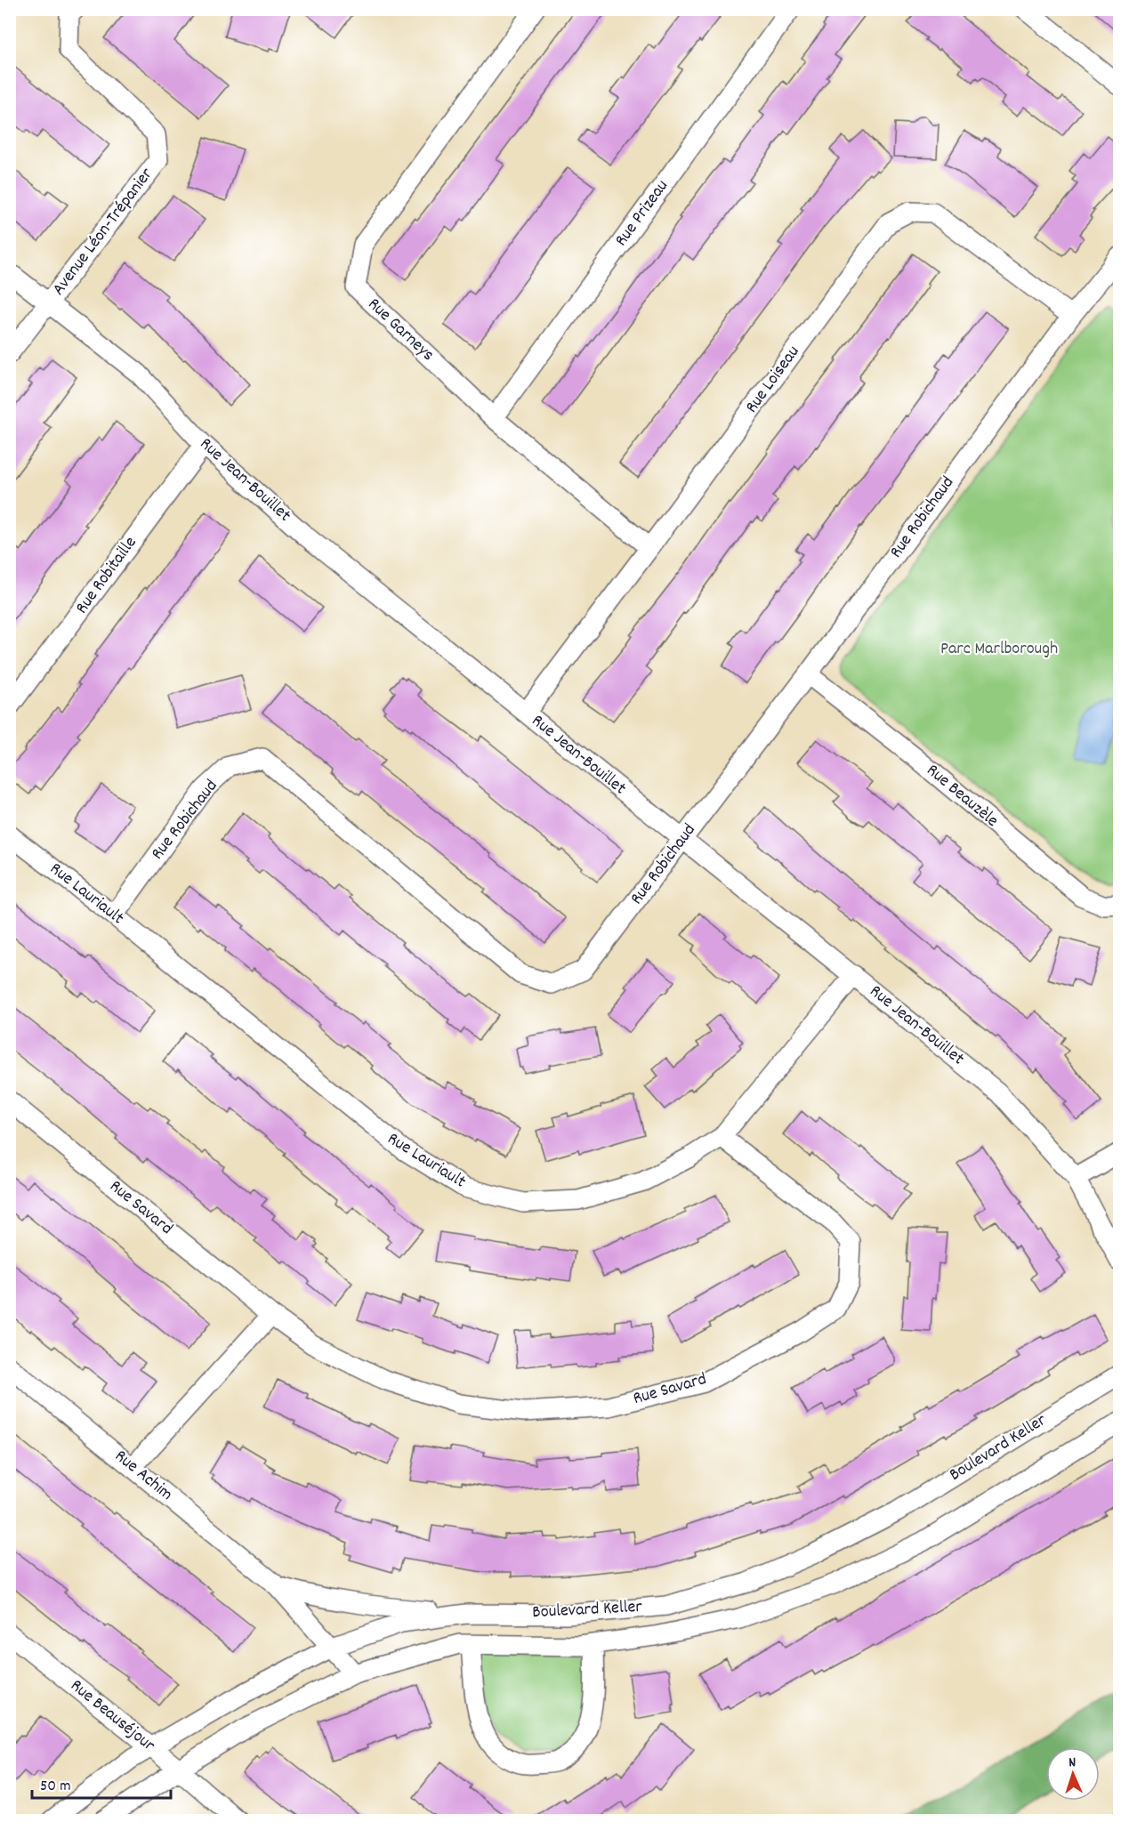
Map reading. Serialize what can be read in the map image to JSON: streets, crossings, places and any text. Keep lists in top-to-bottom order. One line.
{"streets":{"street":["Rue Prizeau","Avenue Léon-Trépanier","Rue Garneys","Rue Loiseau","Rue Jean-Bouillet","Rue Robichaud","Rue Robitaille","Rue Beauzèle","Rue Lauriault","Rue Savard","Boulevard Keller","Rue Achim","Rue Beauséjour"]},"crossings":[["Rue Prizeau","Rue Garneys"],["Avenue Léon-Trépanier","Rue Jean-Bouillet"],["Rue Garneys","Rue Loiseau"],["Rue Loiseau","Rue Jean-Bouillet"],["Rue Loiseau","Rue Robichaud"],["Rue Jean-Bouillet","Rue Robichaud"],["Rue Jean-Bouillet","Rue Robitaille"],["Rue Jean-Bouillet","Rue Lauriault"],["Rue Robichaud","Rue Beauzèle"],["Rue Robichaud","Rue Lauriault"],["Rue Lauriault","Rue Savard"],["Boulevard Keller","Rue Achim"],["Boulevard Keller","Rue Beauséjour"]],"parks":["Parc Marlborough"],"scale_bar":"50 m","north":"top"}
